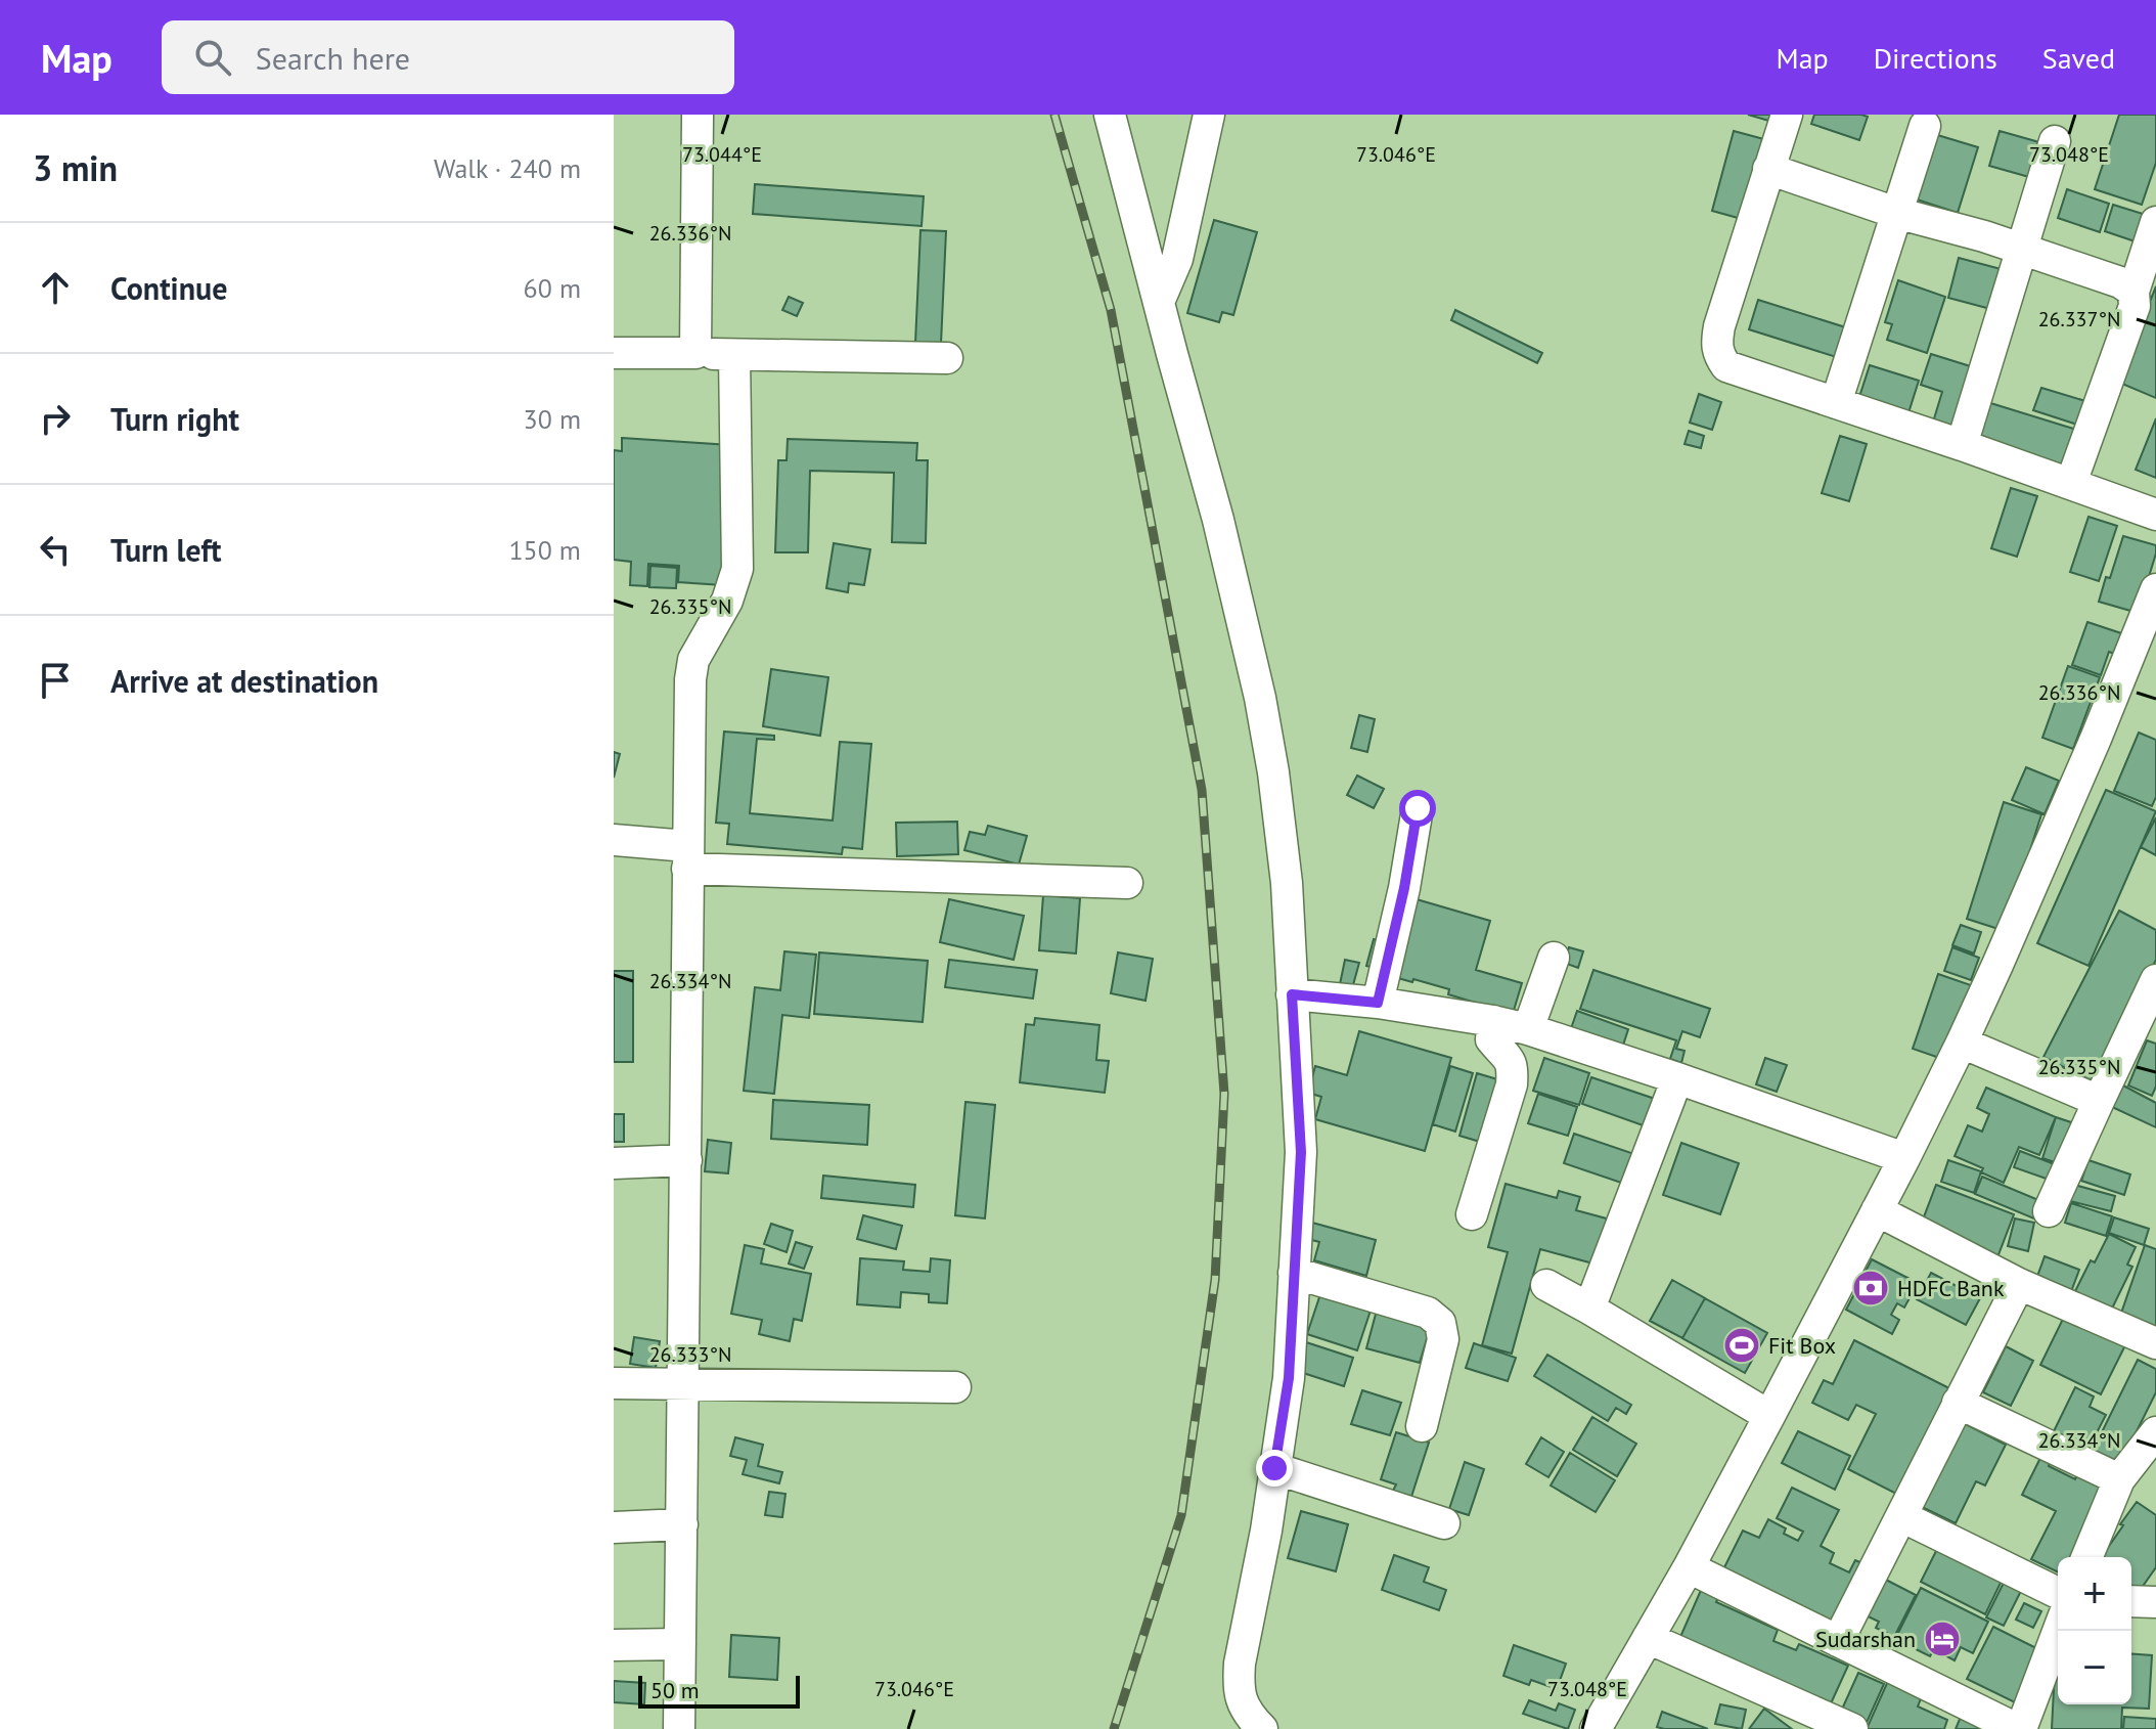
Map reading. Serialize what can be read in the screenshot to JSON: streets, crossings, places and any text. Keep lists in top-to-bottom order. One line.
{"places":{"bank":["HDFC Bank"],"sports":["Fit Box"],"hotel":["Sudarshan"]},"scale_bar":"50 m","page":{"header":"Map","search":"Search here","nav":["Map","Directions","Saved"],"heading":["3 min","Walk · 240 m"],"list":[["Continue","60 m"],["Turn right","30 m"],["Turn left","150 m"],"Arrive at destination"],"map_buttons":["+","−"],"scale":"50 m"},"coordinates":["73.044°E","73.046°E","73.048°E","26.336°N","26.337°N","26.335°N","26.334°N","26.333°N"]}
